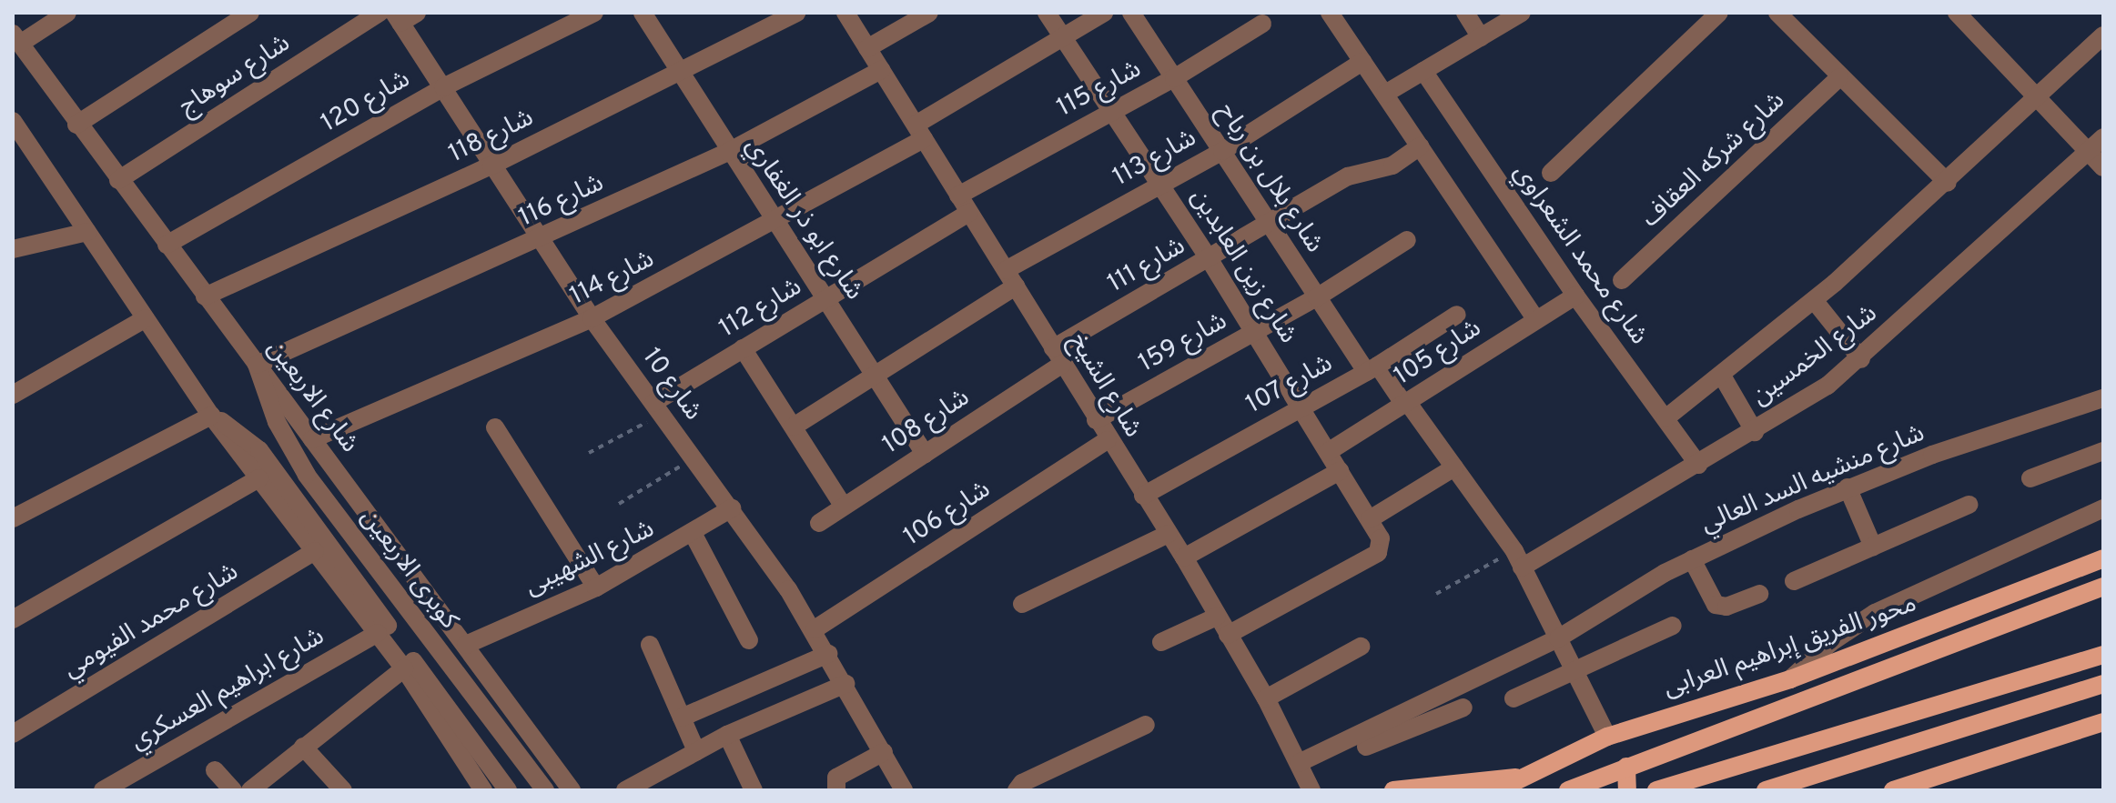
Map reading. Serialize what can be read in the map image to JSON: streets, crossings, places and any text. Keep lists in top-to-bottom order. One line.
{"streets":{"main road":["محور الفريق إبراهيم العرابى"],"street":["شارع سوهاج","شارع 115","شارع 120","شارع 118","شارع 113","شارع شركه العقاف","شارع بلال بن رباح","شارع 116","شارع ابو ذر الغفاري","شارع محمد الشعراوي","شارع 111","شارع زين العابدين","شارع 114","شارع 112","شارع 159","شارع 105","شارع الخمسين","شارع 10","شارع 107","شارع الشيخ","شارع الاربعين","شارع 108","شارع منشيه السد العالي","شارع 106","شارع الشهيبى","كوبرى الاربعين","شارع محمد الفيومي","شارع ابراهيم العسكري"]},"crossings":[["شارع سوهاج","شارع الاربعين"],["شارع 115","شارع بلال بن رباح"],["شارع 115","شارع زين العابدين"],["شارع 115","شارع الشيخ"],["شارع 120","شارع 10"],["شارع 120","شارع الاربعين"],["شارع 118","شارع ابو ذر الغفاري"],["شارع 118","شارع 10"],["شارع 118","شارع الاربعين"],["شارع 113","شارع بلال بن رباح"],["شارع 113","شارع ابو ذر الغفاري"],["شارع 113","شارع زين العابدين"],["شارع 113","شارع الشيخ"],["شارع بلال بن رباح","شارع 111"],["شارع بلال بن رباح","شارع 159"],["شارع بلال بن رباح","شارع 105"],["شارع بلال بن رباح","شارع الخمسين"],["شارع بلال بن رباح","شارع 107"],["شارع بلال بن رباح","شارع منشيه السد العالي"],["شارع بلال بن رباح","محور الفريق إبراهيم العرابى"],["شارع 116","شارع ابو ذر الغفاري"],["شارع 116","شارع 10"],["شارع 116","شارع الشيخ"],["شارع 116","شارع الاربعين"],["شارع 116","كوبرى الاربعين"],["شارع ابو ذر الغفاري","شارع 114"],["شارع ابو ذر الغفاري","شارع 112"],["شارع ابو ذر الغفاري","شارع 108"],["شارع محمد الشعراوي","شارع 105"],["شارع محمد الشعراوي","شارع الخمسين"],["شارع 111","شارع زين العابدين"],["شارع 111","شارع الشيخ"],["شارع 111","شارع 108"],["شارع زين العابدين","شارع 114"],["شارع زين العابدين","شارع 159"],["شارع زين العابدين","شارع 105"],["شارع زين العابدين","شارع 107"],["شارع زين العابدين","شارع الشيخ"],["شارع 114","شارع 10"],["شارع 114","شارع الشيخ"],["شارع 114","شارع الاربعين"],["شارع 112","شارع 10"],["شارع 112","شارع الشيخ"],["شارع 159","شارع الشيخ"],["شارع 10","شارع 106"],["شارع 10","شارع الشهيبى"],["شارع 107","شارع الشيخ"],["شارع الشيخ","شارع 108"],["شارع الشيخ","شارع 106"],["شارع الاربعين","شارع الشهيبى"],["شارع الاربعين","كوبرى الاربعين"]]}
